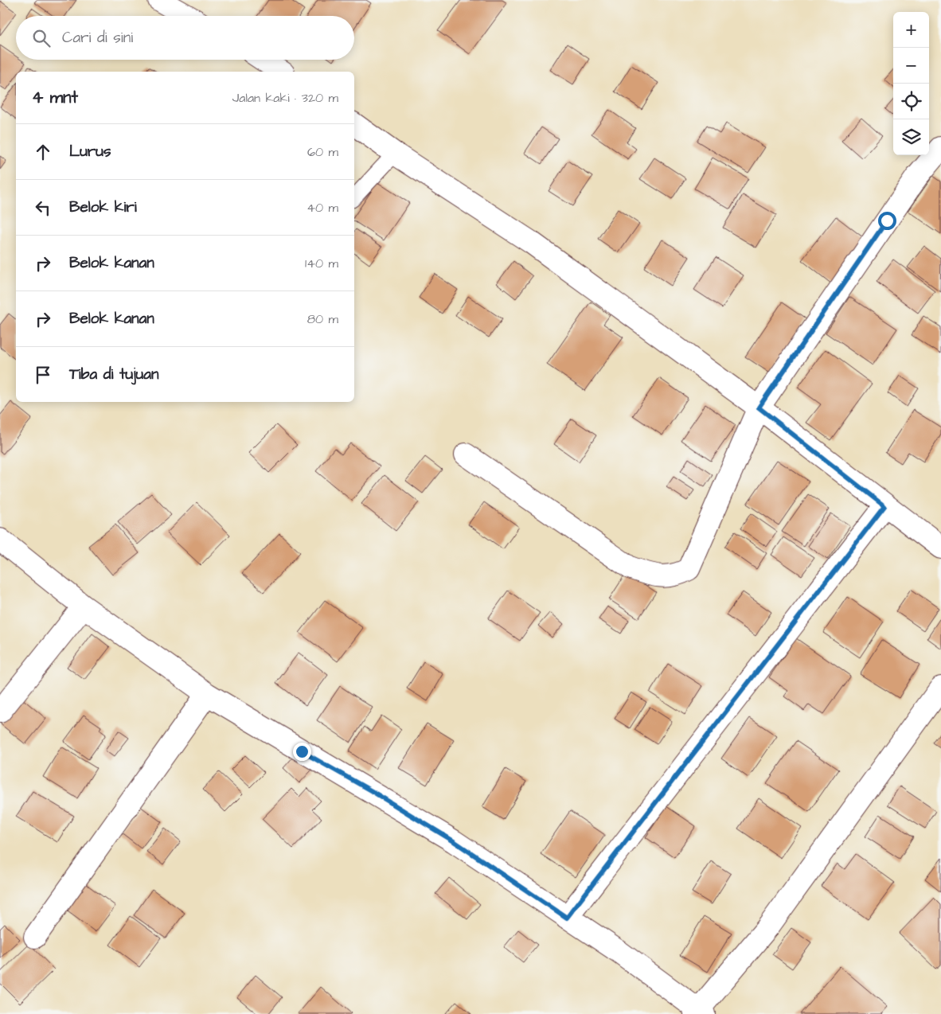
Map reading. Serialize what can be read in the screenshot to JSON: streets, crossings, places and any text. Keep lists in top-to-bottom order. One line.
{"page":{"map_buttons":["+","−"],"search":"Cari di sini","heading":["4 mnt","Jalan kaki · 320 m"],"list":[["Lurus","60 m"],["Belok kiri","40 m"],["Belok kanan","140 m"],["Belok kanan","80 m"],"Tiba di tujuan"]}}
